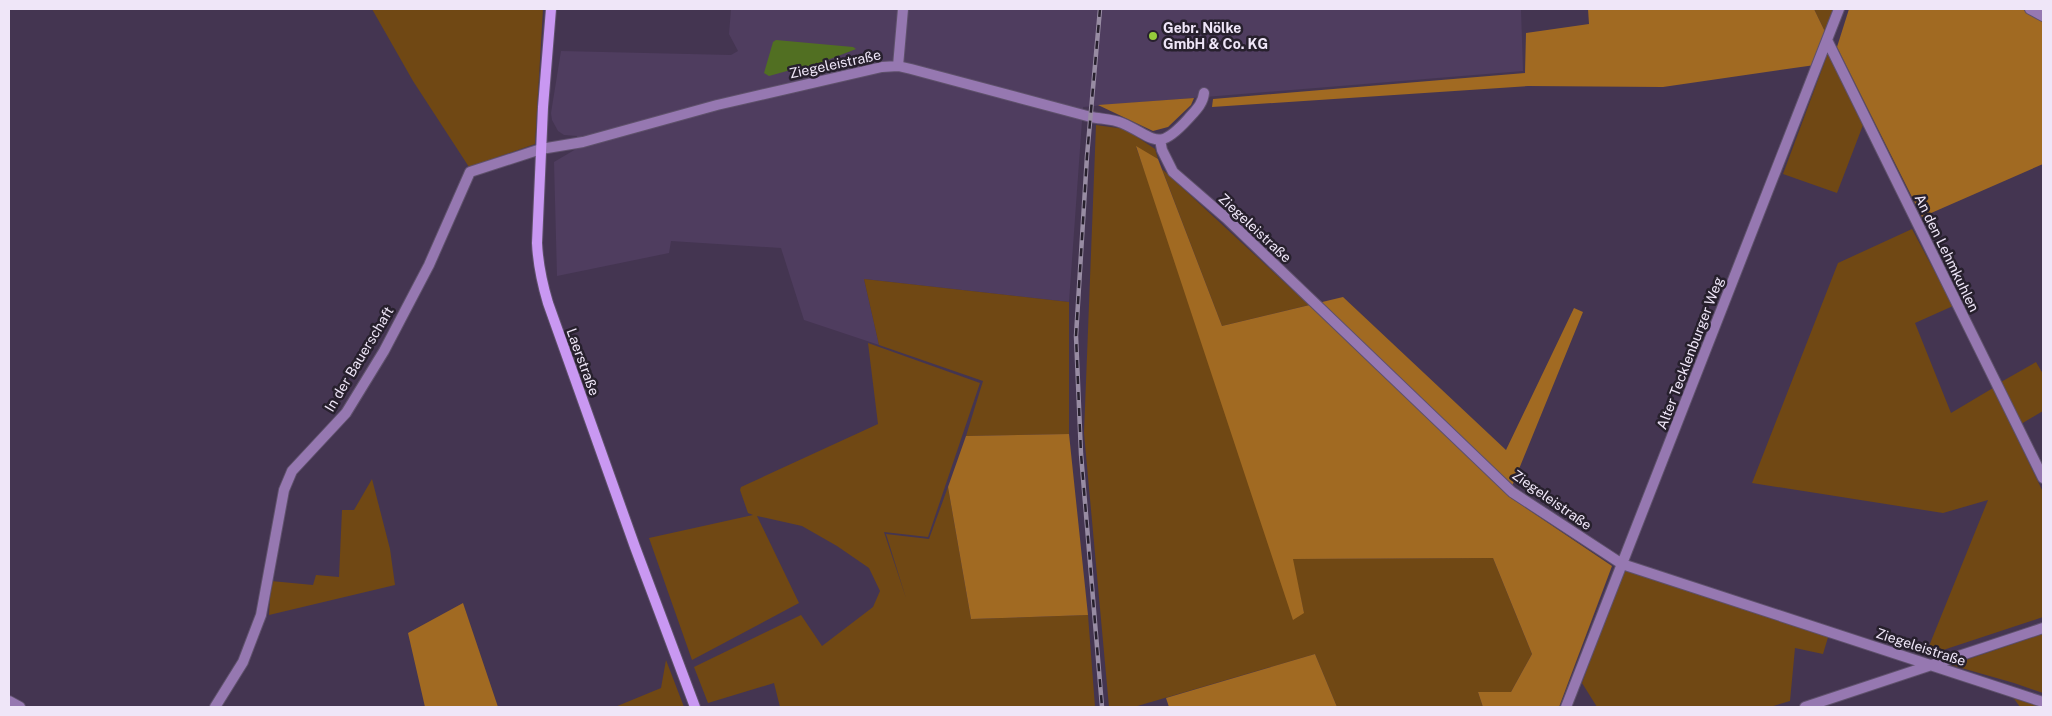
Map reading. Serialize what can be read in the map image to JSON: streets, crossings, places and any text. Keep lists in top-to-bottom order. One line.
{"streets":{"main road":["Laerstraße"],"street":["Ziegeleistraße","An den Lehmkuhlen","Alter Tecklenburger Weg","In der Bauerschaft"]},"crossings":[["Ziegeleistraße","Alter Tecklenburger Weg"],["Ziegeleistraße","In der Bauerschaft"],["Ziegeleistraße","Laerstraße"],["An den Lehmkuhlen","Alter Tecklenburger Weg"],["In der Bauerschaft","Laerstraße"]],"places":["Gebr. Nölke GmbH & Co. KG"]}
